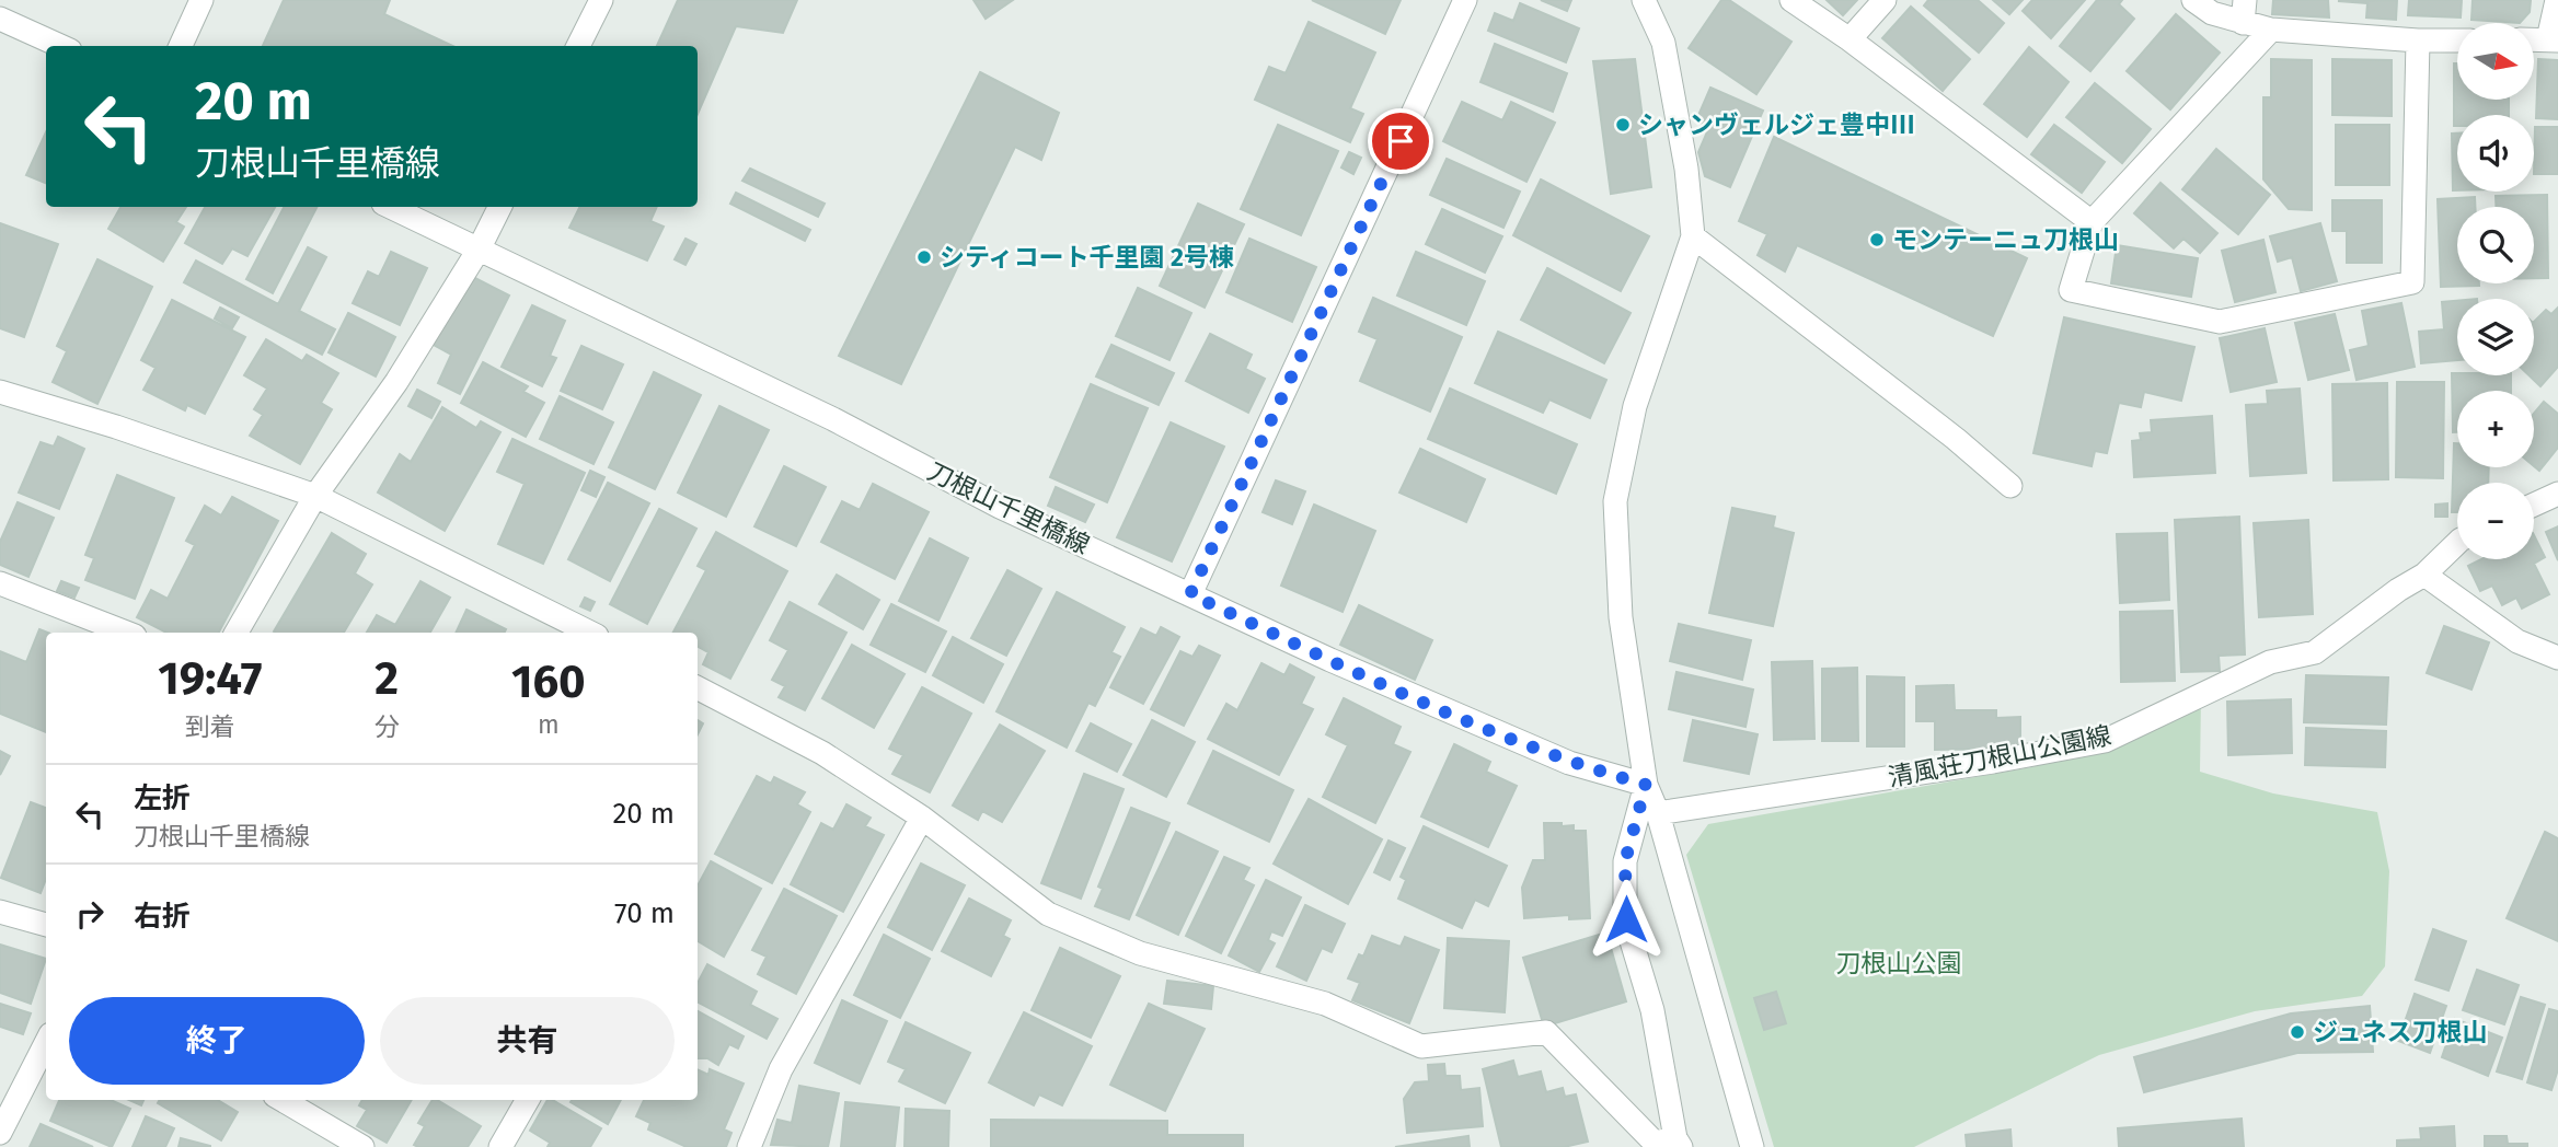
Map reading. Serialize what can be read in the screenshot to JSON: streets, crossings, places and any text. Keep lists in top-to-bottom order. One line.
{"streets":{"street":["刀根山千里橋線","清風荘刀根山公園線"]},"parks":["刀根山公園"],"places":["シャンヴェルジェ豊中Ⅲ","モンテーニュ刀根山","シティコート千里園 2号棟","ジュネス刀根山"],"north":"right","page":{"map_buttons":["+","−"],"turn":["20 m","刀根山千里橋線"],"eta":["19:47","到着","2","分","160","m"],"list":[{"name":"左折","note":"刀根山千里橋線","value":"20 m"},{"name":"右折","value":"70 m"}],"buttons":["終了","共有"]}}
